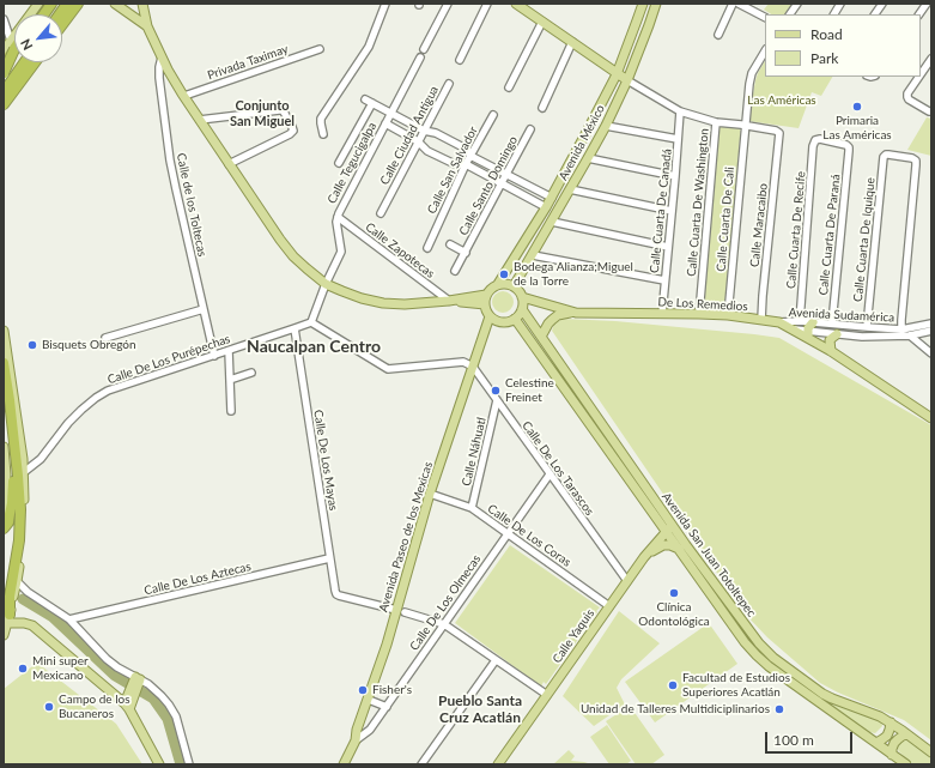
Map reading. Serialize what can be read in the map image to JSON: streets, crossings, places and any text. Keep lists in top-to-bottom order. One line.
{"streets":{"main road":["Avenida México","De Los Remedios","Avenida Paseo de los Mexicas","Avenida San Juan Totoltepec","Calle Yaquis"],"street":["Privada Taximay","Calle Ciudad Antigua","Calle Tegucigalpa","Calle San Salvador","Calle Santo Domingo","Calle Cuarta De Washington","Calle de los Toltecas","Calle Cuarta De Canadá","Calle Cuarta De Cali","Calle Maracaibo","Calle Cuarta De Recife","Calle Cuarta De Paraná","Calle Cuarta De Iquique","Calle Zapotecas","Avenida Sudamérica","Calle De Los Purépechas","Calle Náhuatl","Calle De Los Mayas","Calle De Los Tarascos","Calle De Los Coras","Calle De Los Aztecas","Calle De Los Olmecas"]},"crossings":[["Avenida México","De Los Remedios"],["Avenida México","Avenida Paseo de los Mexicas"],["Avenida México","Avenida San Juan Totoltepec"],["Calle Tegucigalpa","Calle Zapotecas"],["Calle Tegucigalpa","Calle De Los Purépechas"],["Calle Cuarta De Washington","De Los Remedios"],["Calle de los Toltecas","Calle De Los Purépechas"],["Calle Cuarta De Canadá","De Los Remedios"],["Calle Cuarta De Cali","Calle Maracaibo"],["Calle Cuarta De Cali","De Los Remedios"],["Calle Maracaibo","De Los Remedios"],["Calle Cuarta De Recife","Calle Cuarta De Paraná"],["Calle Cuarta De Recife","Avenida Sudamérica"],["Calle Cuarta De Paraná","Avenida Sudamérica"],["Calle Cuarta De Iquique","Avenida Sudamérica"],["De Los Remedios","Avenida Sudamérica"],["De Los Remedios","Avenida Paseo de los Mexicas"],["De Los Remedios","Avenida San Juan Totoltepec"],["Calle De Los Purépechas","Calle De Los Mayas"],["Calle Náhuatl","Calle De Los Tarascos"],["Calle Náhuatl","Calle De Los Coras"],["Calle De Los Mayas","Avenida Paseo de los Mexicas"],["Calle De Los Mayas","Calle De Los Aztecas"],["Calle De Los Tarascos","Avenida Paseo de los Mexicas"],["Calle De Los Tarascos","Calle De Los Olmecas"],["Calle De Los Tarascos","Calle Yaquis"],["Calle De Los Coras","Avenida Paseo de los Mexicas"],["Calle De Los Coras","Calle De Los Olmecas"],["Calle De Los Coras","Calle Yaquis"],["Avenida Paseo de los Mexicas","Avenida San Juan Totoltepec"],["Avenida Paseo de los Mexicas","Calle De Los Olmecas"],["Avenida San Juan Totoltepec","Calle Yaquis"]],"districts":["Conjunto San Miguel","Naucalpan Centro","Pueblo Santa Cruz Acatlán"],"parks":["Las Américas"],"places":["Primaria Las Américas","Bodega Alianza;Miguel de la Torre","Bisquets Obregón","Celestine Freinet","Clínica Odontológica","Mini super Mexicano","Facultad de Estudios Superiores Acatlán","Fisher's","Campo de los Bucaneros","Unidad de Talleres Multidiciplinarios"],"legend":["Road","Park"],"scale_bar":"100 m","north":"bottom left"}
